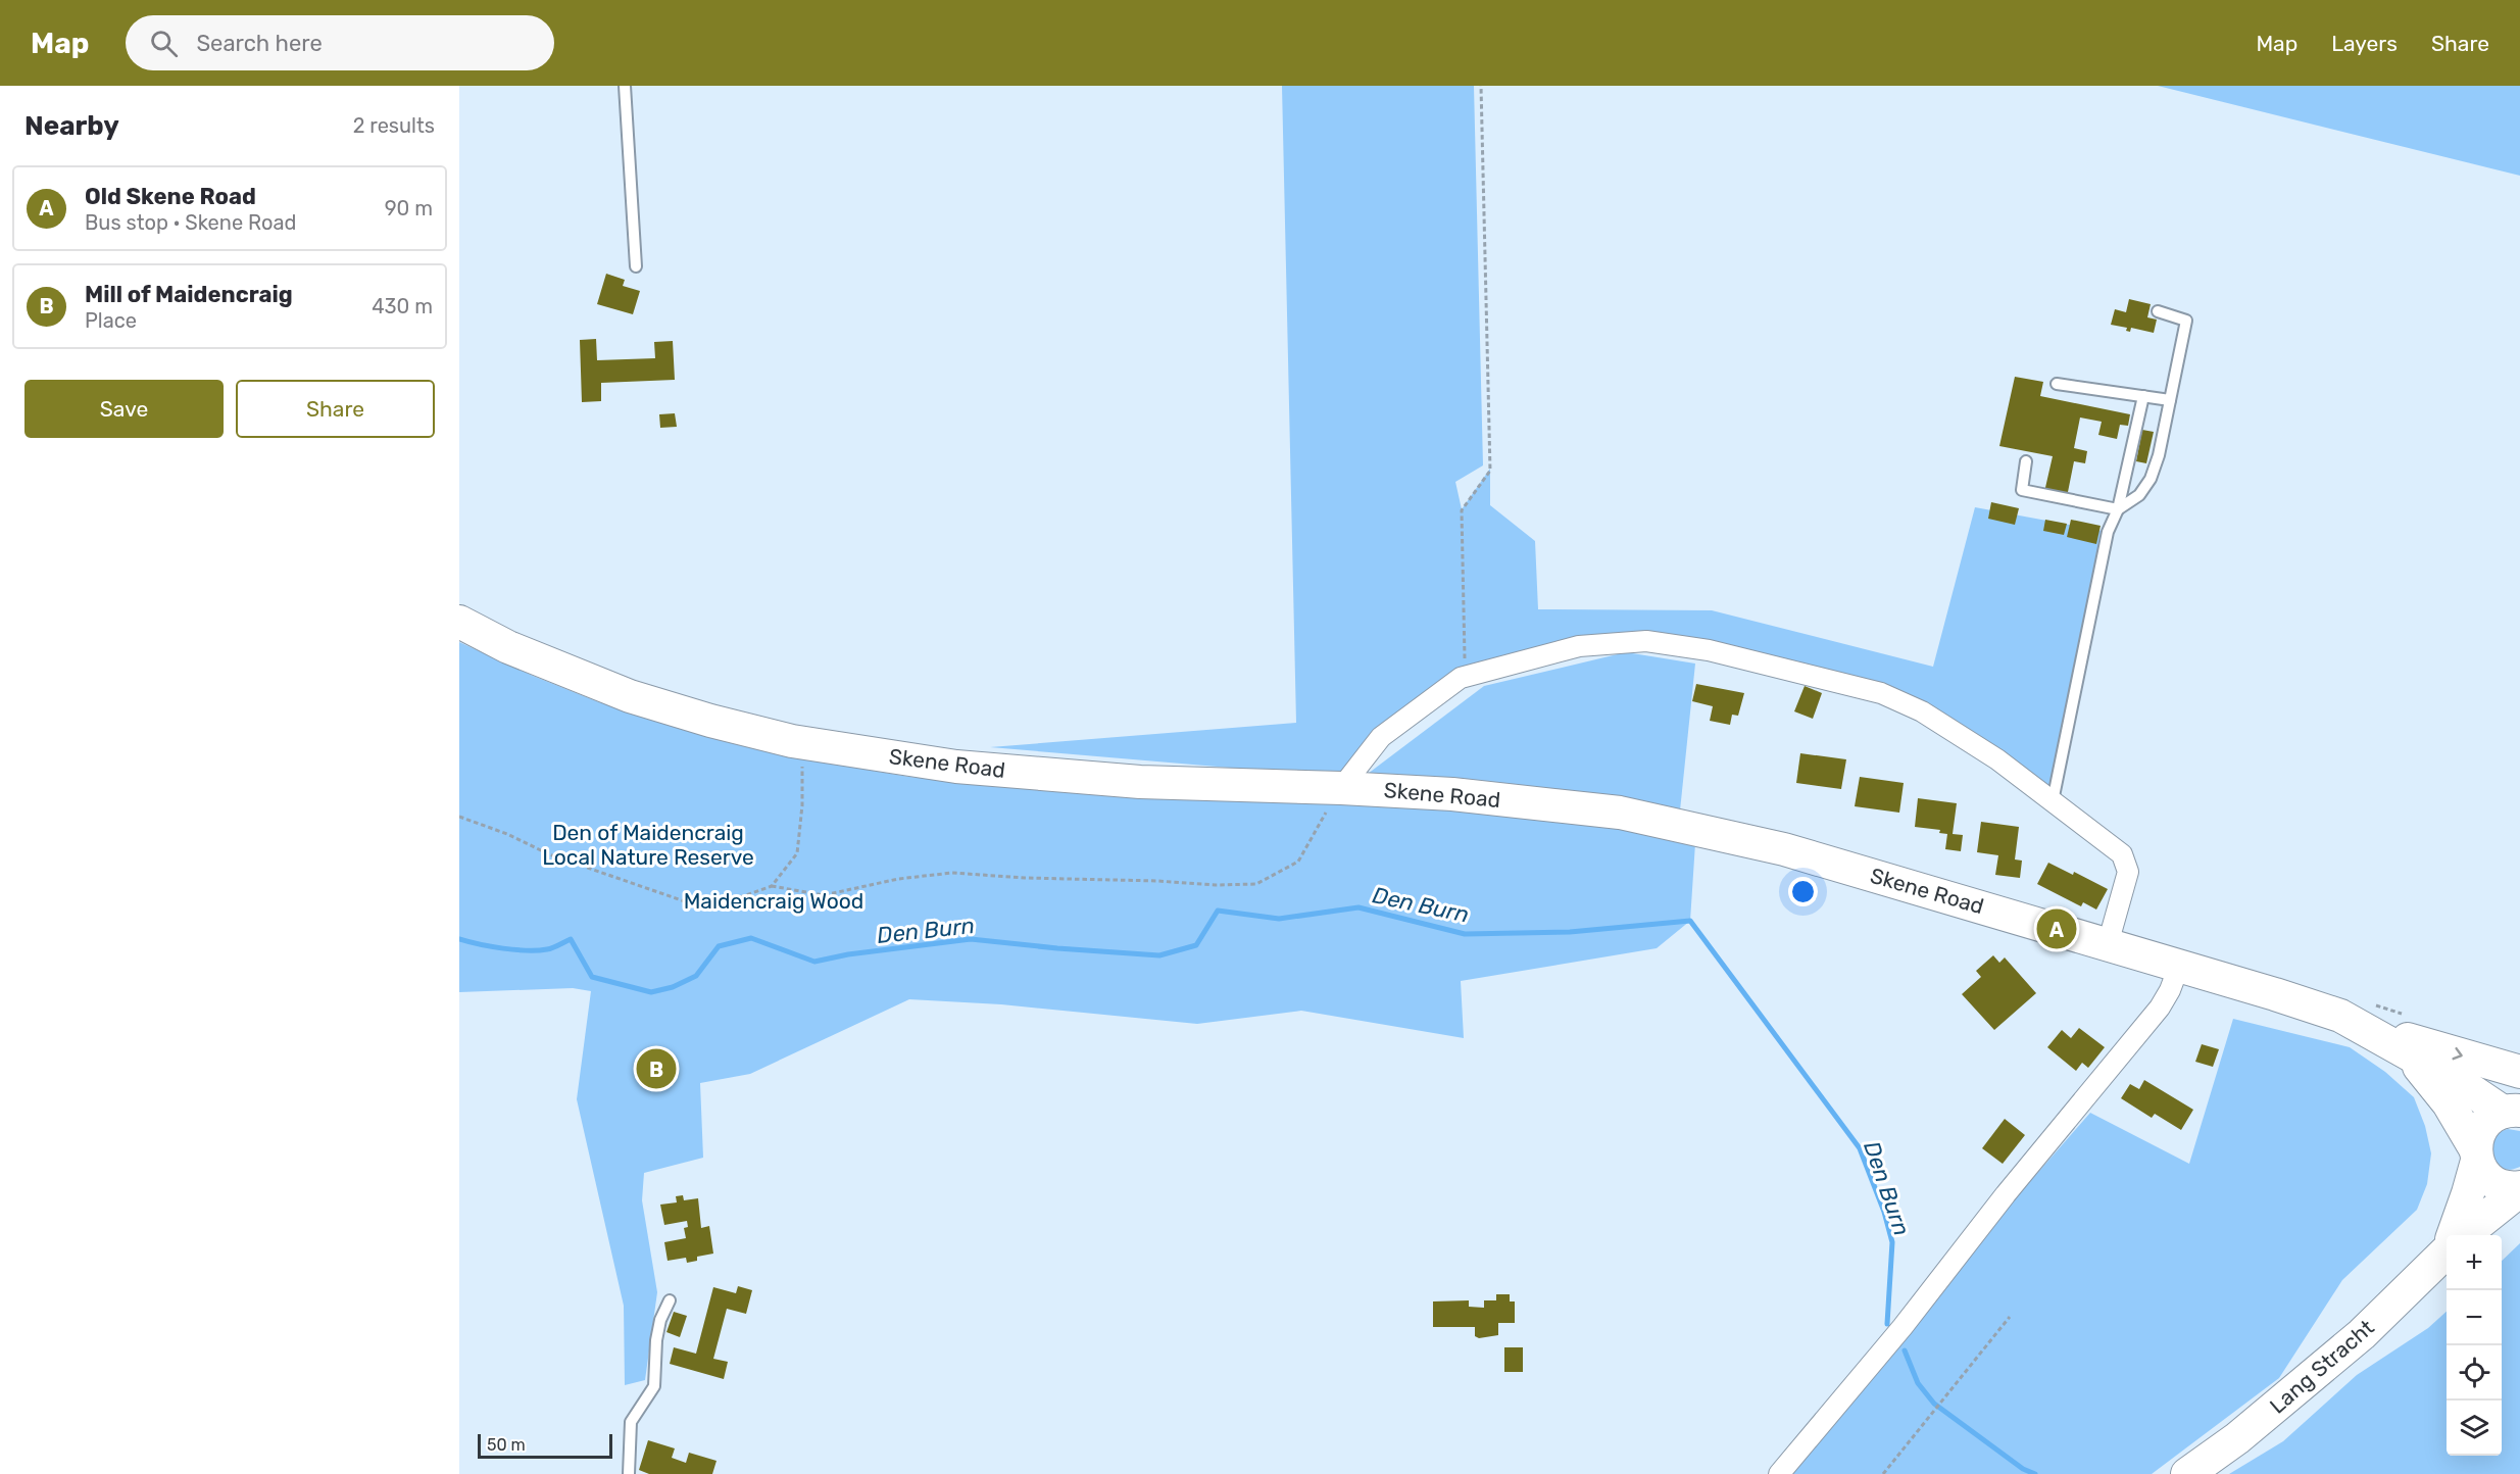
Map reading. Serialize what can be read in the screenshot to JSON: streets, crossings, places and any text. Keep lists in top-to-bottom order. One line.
{"streets":{"main road":["Skene Road","Lang Stracht"]},"crossings":[["Skene Road","Lang Stracht"]],"water":["Den Burn"],"parks":["Den of Maidencraig Local Nature Reserve","Maidencraig Wood"],"scale_bar":"50 m","page":{"header":"Map","search":"Search here","nav":["Map","Layers","Share"],"heading":["Nearby","2 results"],"list":[{"mark":"A","name":"Old Skene Road","note":"Bus stop · Skene Road","value":"90 m"},{"mark":"B","name":"Mill of Maidencraig","note":"Place","value":"430 m"}],"buttons":["Save","Share"],"pins":["A","B"],"map_buttons":["+","−"],"scale":"50 m"}}
